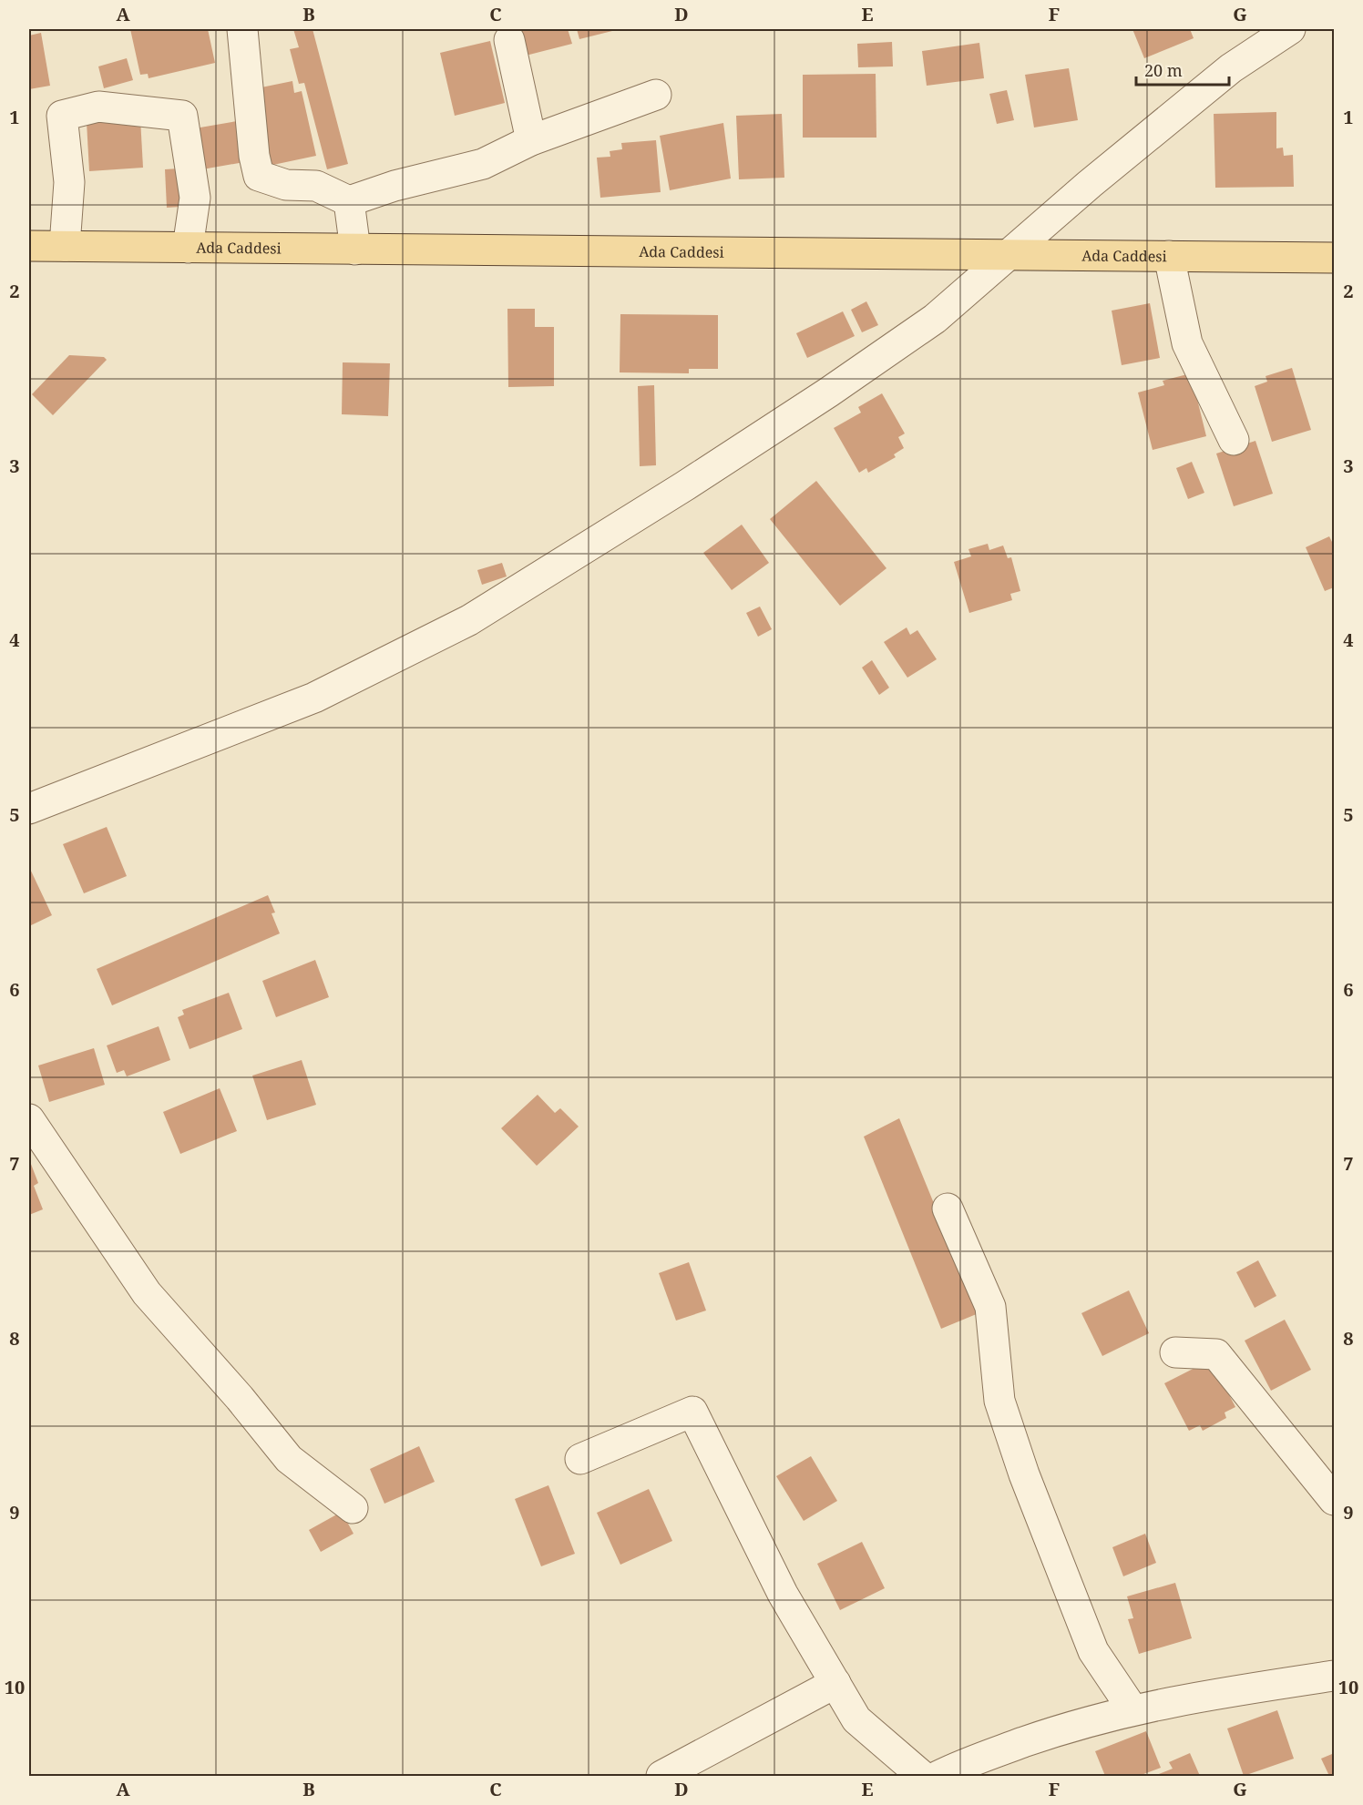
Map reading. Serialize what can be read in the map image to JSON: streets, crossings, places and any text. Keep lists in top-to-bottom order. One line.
{"streets":{"main road":["Ada Caddesi"]},"scale_bar":"20 m","grid":{"columns":["A","B","C","D","E","F","G"],"rows":["1","2","3","4","5","6","7","8","9","10"]}}
